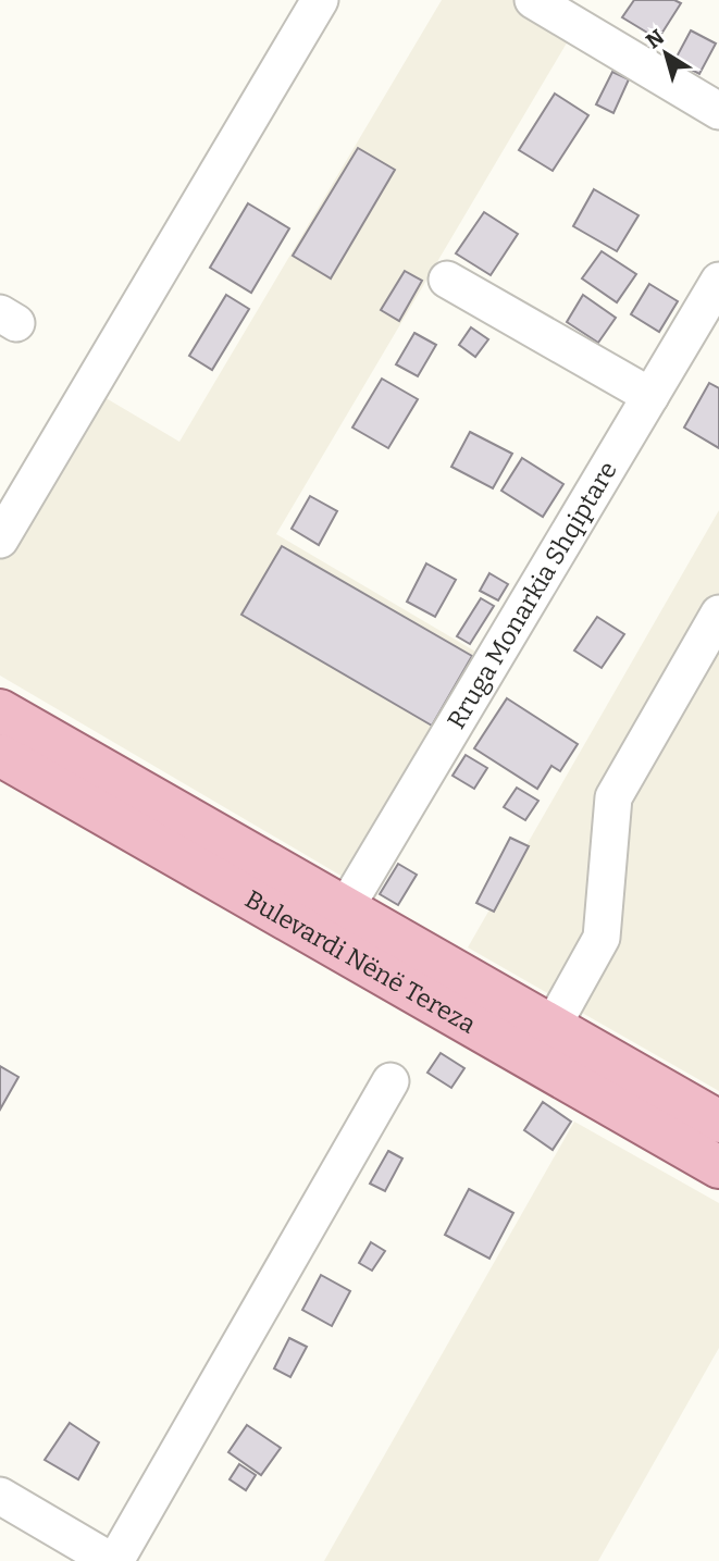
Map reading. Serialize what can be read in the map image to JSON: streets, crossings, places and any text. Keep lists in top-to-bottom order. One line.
{"streets":{"main road":["Bulevardi Nënë Tereza"],"street":["Rruga Monarkia Shqiptare"]},"crossings":[["Rruga Monarkia Shqiptare","Bulevardi Nënë Tereza"]],"north":"top left"}
